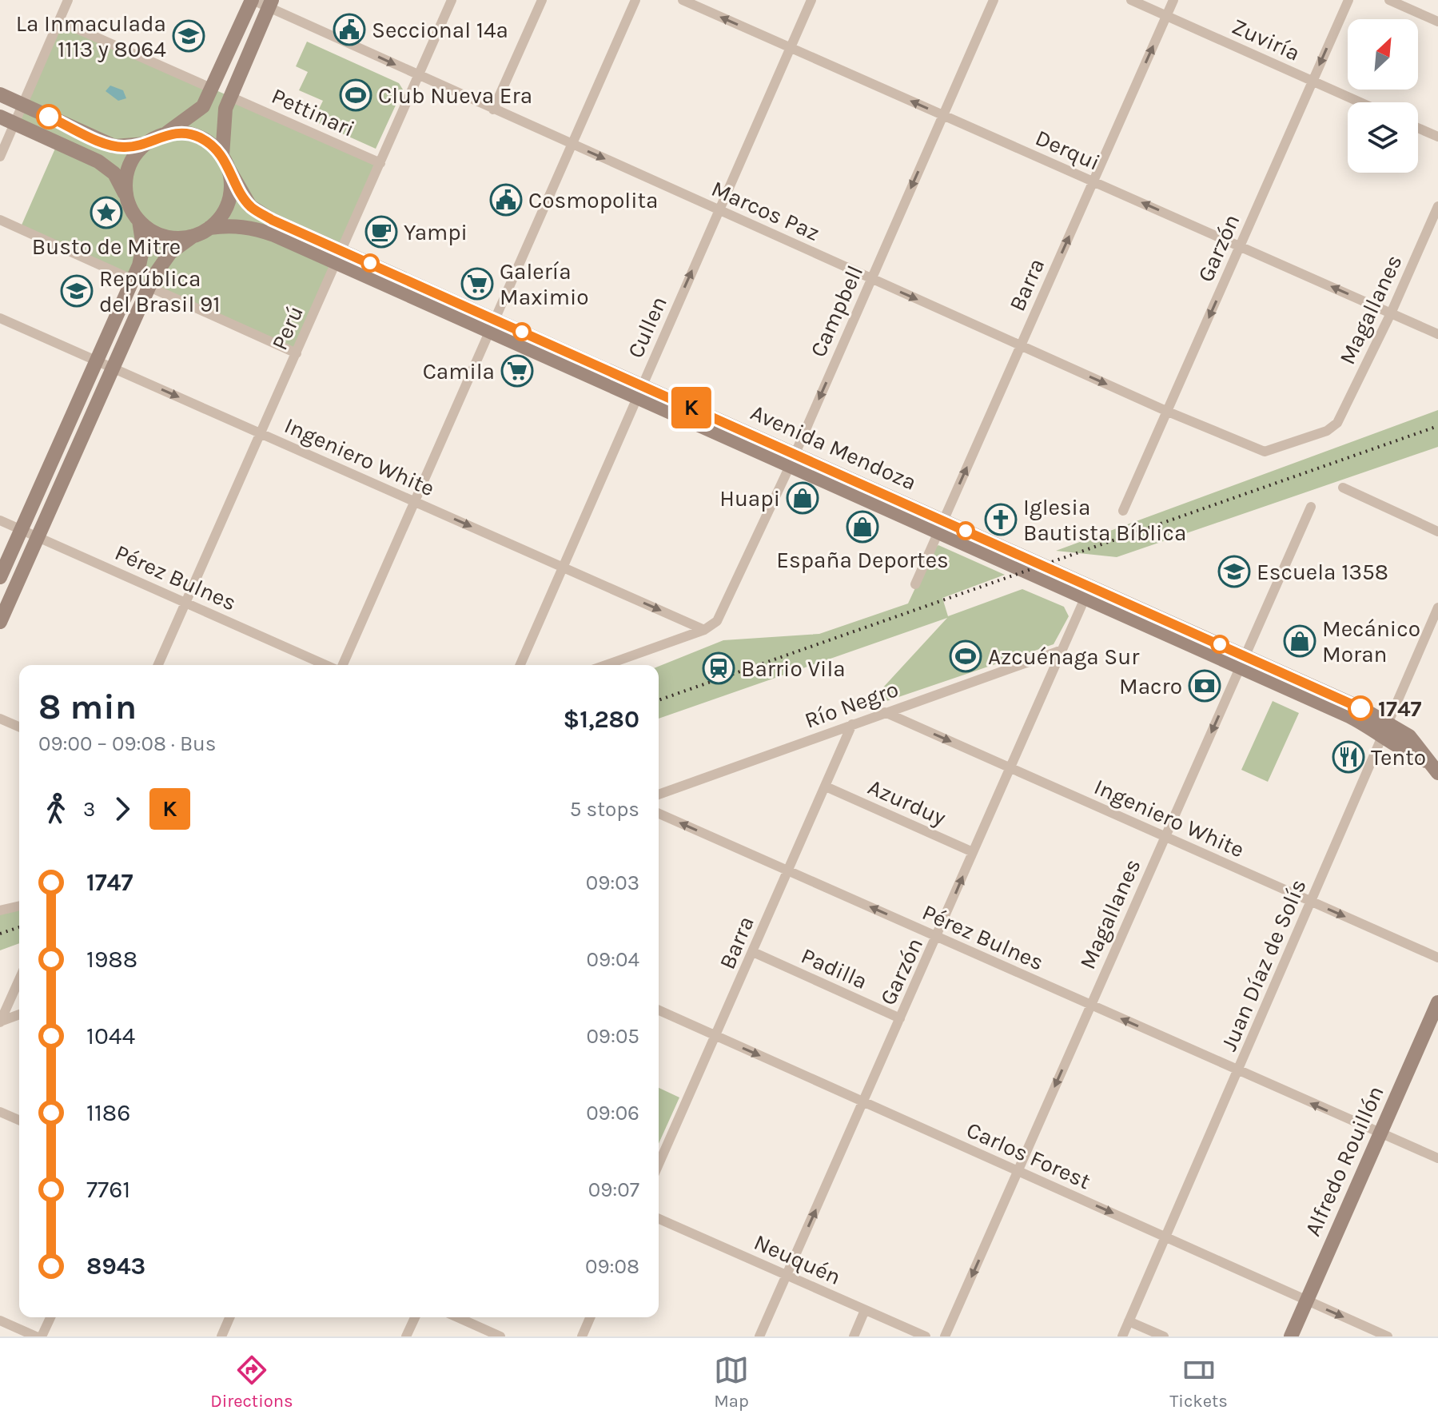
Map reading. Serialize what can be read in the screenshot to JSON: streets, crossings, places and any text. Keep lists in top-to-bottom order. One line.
{"streets":{"main road":["Avenida Mendoza","Alfredo Rouillón"],"street":["Zuviría","Pettinari","Derqui","Marcos Paz","Garzón","Barra","Magallanes","Campbell","Cullen","Perú","Ingeniero White","Pérez Bulnes","Río Negro","Azurduy","Juan Díaz de Solís","Padilla","Carlos Forest","Neuquén"]},"crossings":[["Zuviría","Garzón"],["Zuviría","Barra"],["Pettinari","Perú"],["Derqui","Garzón"],["Derqui","Barra"],["Derqui","Magallanes"],["Derqui","Campbell"],["Derqui","Cullen"],["Marcos Paz","Garzón"],["Marcos Paz","Barra"],["Marcos Paz","Magallanes"],["Marcos Paz","Campbell"],["Marcos Paz","Cullen"],["Marcos Paz","Perú"],["Garzón","Avenida Mendoza"],["Garzón","Ingeniero White"],["Garzón","Pérez Bulnes"],["Garzón","Río Negro"],["Garzón","Azurduy"],["Garzón","Padilla"],["Garzón","Carlos Forest"],["Garzón","Neuquén"],["Barra","Avenida Mendoza"],["Barra","Pérez Bulnes"],["Barra","Río Negro"],["Barra","Azurduy"],["Barra","Padilla"],["Barra","Carlos Forest"],["Magallanes","Avenida Mendoza"],["Magallanes","Ingeniero White"],["Magallanes","Pérez Bulnes"],["Magallanes","Carlos Forest"],["Campbell","Avenida Mendoza"],["Campbell","Ingeniero White"],["Cullen","Avenida Mendoza"],["Cullen","Ingeniero White"],["Perú","Avenida Mendoza"],["Perú","Ingeniero White"],["Perú","Pérez Bulnes"],["Avenida Mendoza","Juan Díaz de Solís"],["Ingeniero White","Río Negro"],["Ingeniero White","Juan Díaz de Solís"],["Pérez Bulnes","Juan Díaz de Solís"],["Pérez Bulnes","Alfredo Rouillón"],["Juan Díaz de Solís","Carlos Forest"],["Carlos Forest","Alfredo Rouillón"]],"one_way":["Derqui","Marcos Paz","Barra","Magallanes","Campbell","Ingeniero White","Pérez Bulnes","Carlos Forest"],"places":{"public building":["Seccional 14ª","Cosmopolita"],"school or university":["La Inmaculada 1113 y 8064","República del Brasil 91","Escuela 1358"],"sports":["Club Nueva Era","Azcuénaga Sur"],"place":["Busto de Mitre"],"cafe":["Yampi"],"supermarket":["Galería Maximio","Camila"],"shop":["Huapi","España Deportes","Mecánico Moran"],"church":["Iglesia Bautista Bíblica"],"station":["Barrio Vila"],"bank":["Macro"],"other":["1747"],"restaurant":["Tento"]},"lines":["bus line K"],"north":"top right","page":{"on_map":"K","heading":["8 min","09:00 – 09:08 · Bus","$1,280"],"legs":["3","K","5 stops"],"list":[{"name":"1747","value":"09:03"},{"name":"1988","value":"09:04"},{"name":"1044","value":"09:05"},{"name":"1186","value":"09:06"},{"name":"7761","value":"09:07"},{"name":"8943","value":"09:08"}],"tabs":["Directions","Map","Tickets"]}}
